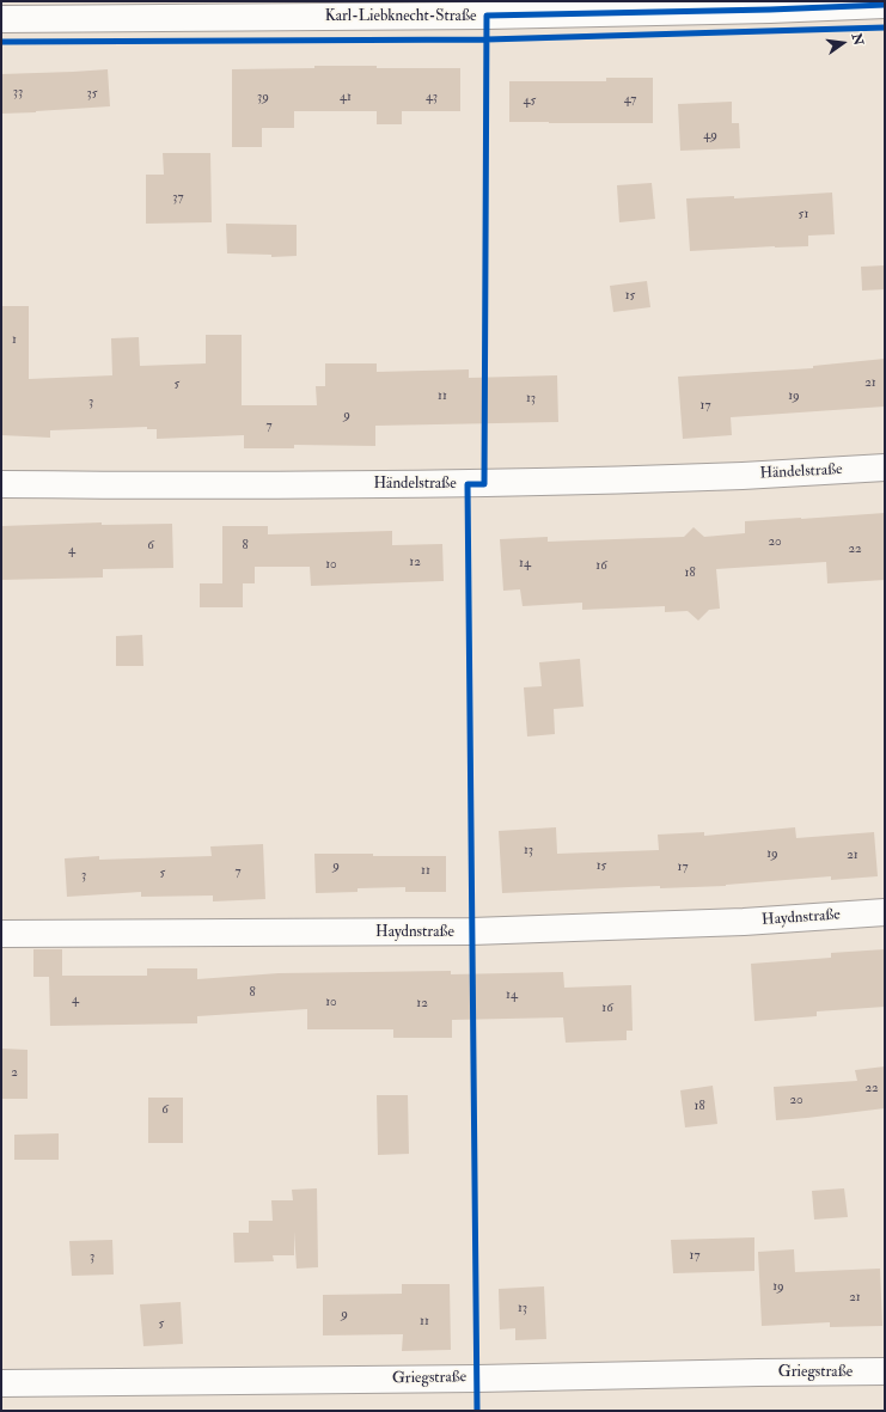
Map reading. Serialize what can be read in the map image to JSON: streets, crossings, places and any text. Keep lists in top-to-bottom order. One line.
{"streets":{"street":["Karl-Liebknecht-Straße","Händelstraße","Haydnstraße","Griegstraße"]},"house_numbers":["33","35","39","41","43","47","45","49","37","51","15","1","21","5","11","19","13","3","17","9","7","20","6","8","22","4","12","14","10","16","18","13","19","21","9","15","17","11","7","5","3","8","14","4","10","12","16","2","22","20","18","6","17","3","19","21","13","9","11","5"],"north":"right"}
